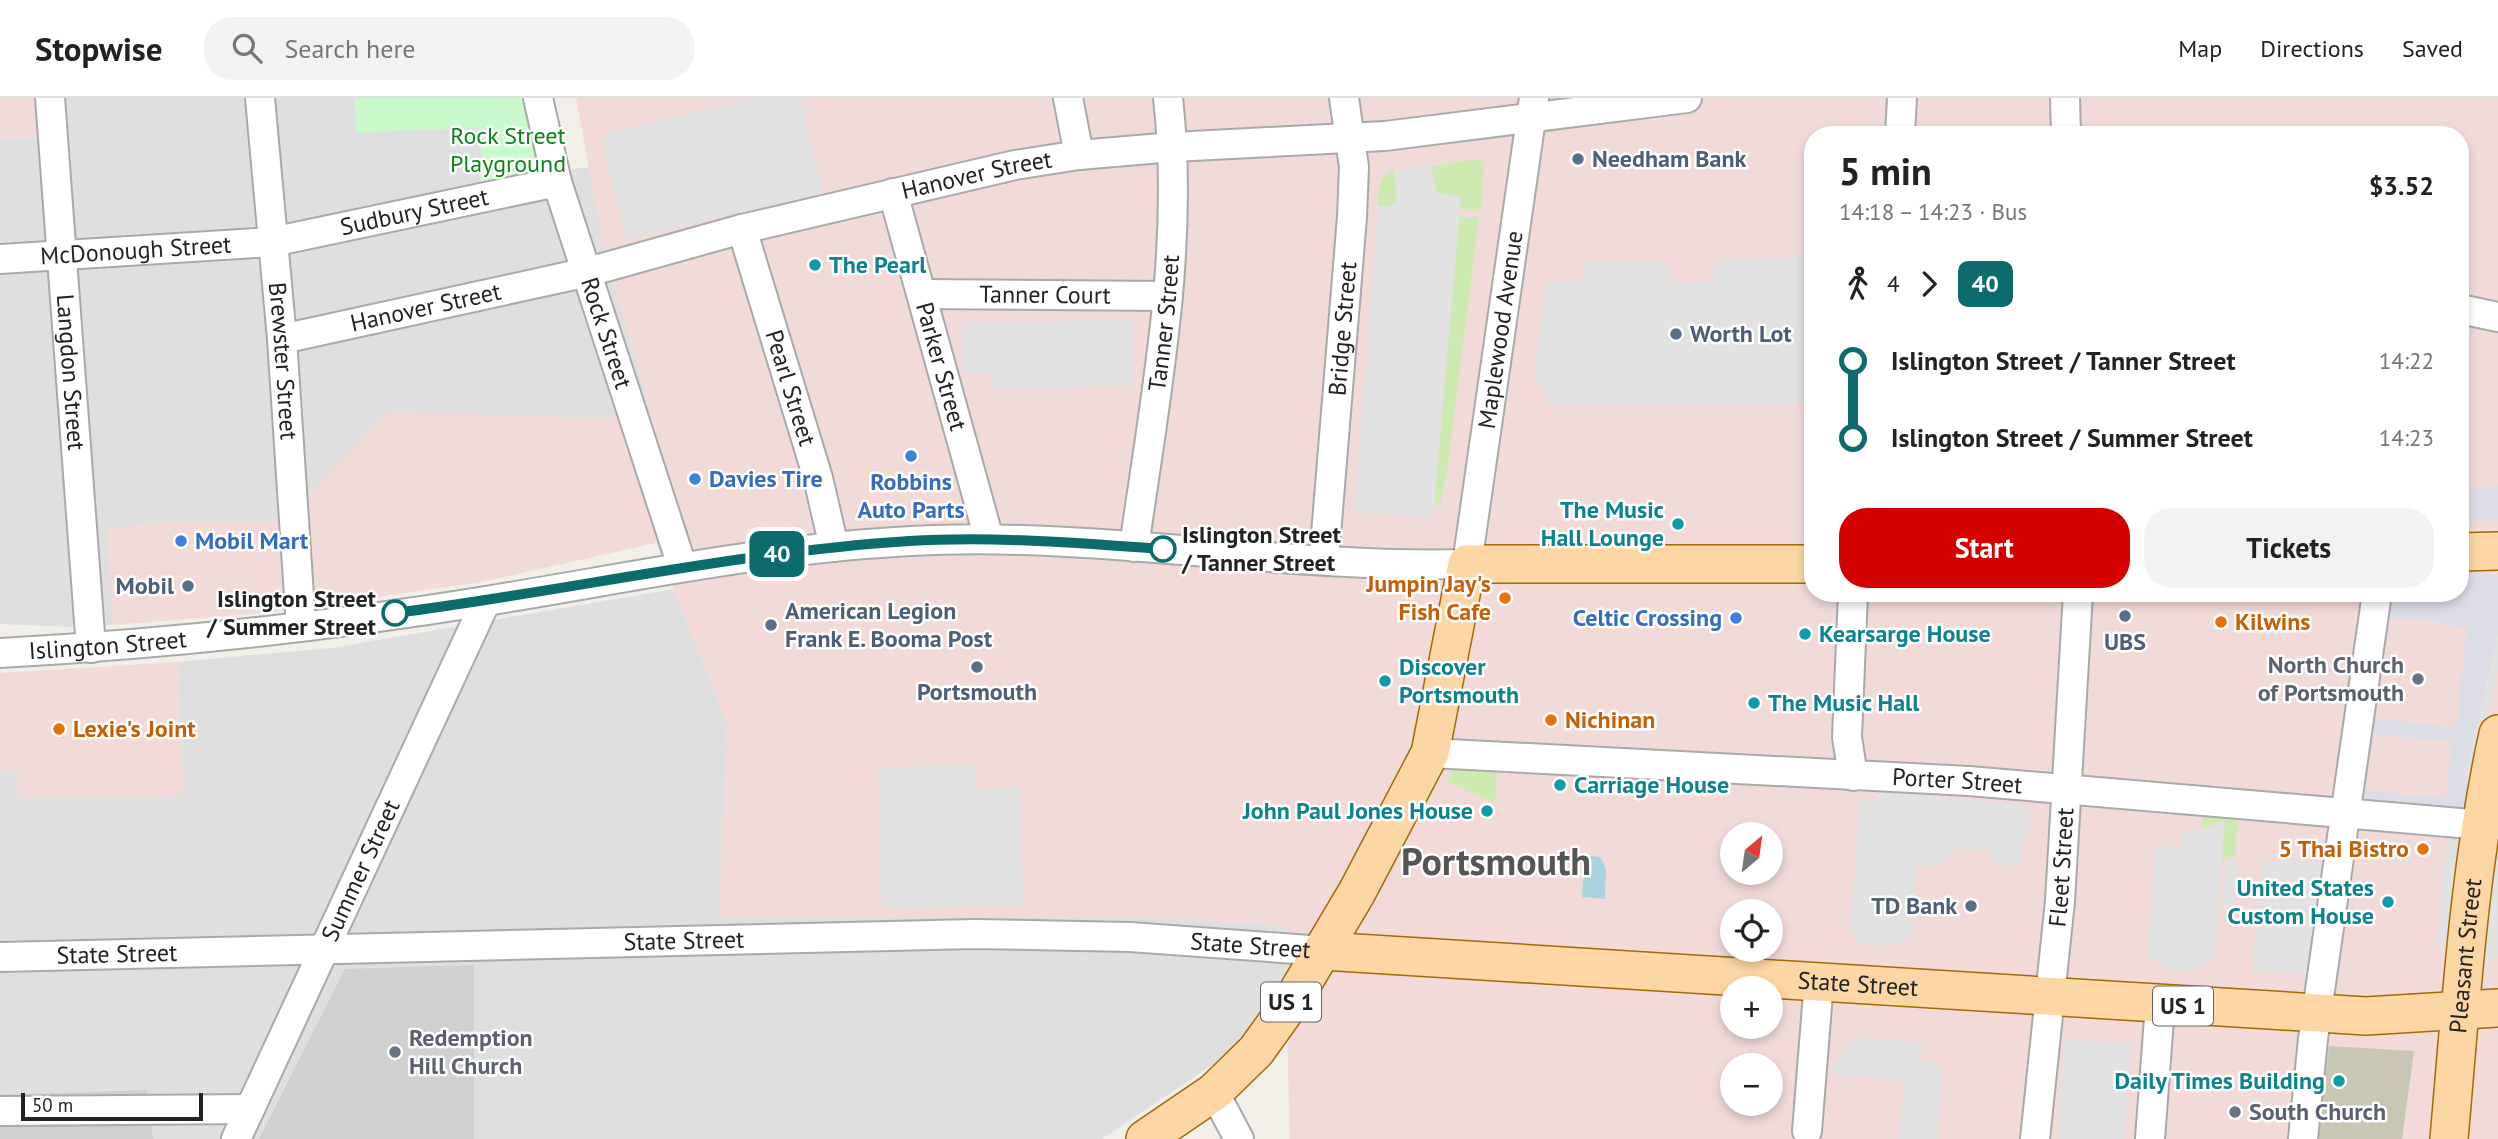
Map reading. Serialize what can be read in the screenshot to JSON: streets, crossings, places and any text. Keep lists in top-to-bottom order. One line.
{"streets":{"main road":["State Street","Pleasant Street","US 1"],"street":["Hanover Street","Sudbury Street","McDonough Street","Tanner Court","Tanner Street","Bridge Street","Maplewood Avenue","Rock Street","Brewster Street","Parker Street","Langdon Street","Pearl Street","Islington Street","Porter Street","Fleet Street","Summer Street"]},"crossings":[["Hanover Street","Tanner Street"],["Hanover Street","Bridge Street"],["Hanover Street","Maplewood Avenue"],["Hanover Street","Rock Street"],["Hanover Street","Brewster Street"],["Hanover Street","Parker Street"],["Hanover Street","Pearl Street"],["Sudbury Street","McDonough Street"],["Sudbury Street","Rock Street"],["Sudbury Street","Brewster Street"],["McDonough Street","Brewster Street"],["McDonough Street","Langdon Street"],["Tanner Court","Tanner Street"],["Tanner Court","Parker Street"],["Tanner Street","Islington Street"],["Bridge Street","Islington Street"],["Maplewood Avenue","Islington Street"],["Maplewood Avenue","US 1"],["Rock Street","Islington Street"],["Brewster Street","Islington Street"],["Parker Street","Islington Street"],["Langdon Street","Islington Street"],["Pearl Street","Islington Street"],["Islington Street","Summer Street"],["Islington Street","US 1"],["Porter Street","Fleet Street"],["Porter Street","Pleasant Street"],["Porter Street","US 1"],["Fleet Street","State Street"],["Summer Street","State Street"],["State Street","Pleasant Street"],["State Street","US 1"]],"districts":["Portsmouth"],"parks":["Rock Street Playground"],"places":["Needham Bank","The Pearl","Worth Lot","Robbins Auto Parts","Davies Tire","The Music Hall Lounge","Mobil Mart","Islington Street / Tanner Street","Mobil","Jumpin Jay's Fish Cafe","Islington Street / Summer Street","UBS","Celtic Crossing","Kilwins","American Legion Frank E. Booma Post","Kearsarge House","Portsmouth","North Church of Portsmouth","Discover Portsmouth","The Music Hall","Nichinan","Lexie's Joint","Carriage House","John Paul Jones House","5 Thai Bistro","United States Custom House","TD Bank","Redemption Hill Church","Daily Times Building","South Church"],"lines":["bus line 40"],"scale_bar":"50 m","north":"top right","page":{"header":"Stopwise","search":"Search here","nav":["Map","Directions","Saved"],"on_map":"40","heading":["5 min","14:18 – 14:23 · Bus","$3.52"],"legs":["4","40"],"list":[{"name":"Islington Street / Tanner Street","value":"14:22"},{"name":"Islington Street / Summer Street","value":"14:23"}],"buttons":["Start","Tickets"],"map_buttons":["+","−"],"scale":"50 m"}}
